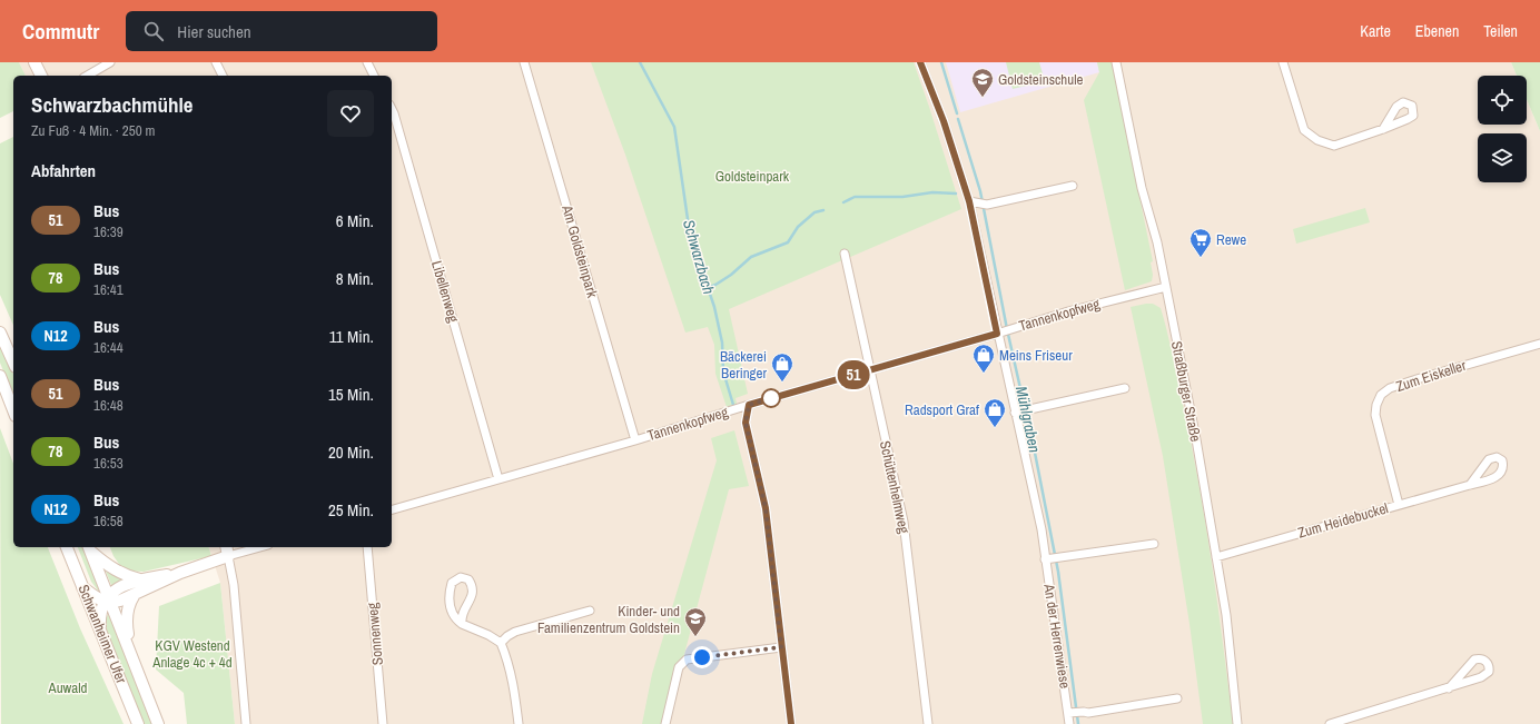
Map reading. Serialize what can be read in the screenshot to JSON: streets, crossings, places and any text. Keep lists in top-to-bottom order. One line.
{"streets":{"main road":["Schwanheimer Ufer"],"street":["Am Goldsteinpark","Libellenweg","Tannenkopfweg","Zum Eiskeller","Straßburger Straße","Schüttenhelmweg","Zum Heidebuckel","Sonnenweg","An der Herrenwiese"]},"crossings":[["Am Goldsteinpark","Tannenkopfweg"],["Libellenweg","Tannenkopfweg"],["Tannenkopfweg","Straßburger Straße"],["Tannenkopfweg","Schüttenhelmweg"],["Tannenkopfweg","An der Herrenwiese"],["Zum Eiskeller","Zum Heidebuckel"],["Straßburger Straße","Zum Heidebuckel"]],"water":["Schwarzbach","Mühlgraben"],"parks":["Goldsteinpark","KGV Westend Anlage 4c + 4d","Auwald"],"places":{"school or university":["Goldsteinschule","Kinder- und Familienzentrum Goldstein"],"supermarket":["Rewe"],"shop":["Meins Friseur","Bäckerei Beringer","Radsport Graf"]},"lines":["bus line 51"],"page":{"header":"Commutr","search":"Hier suchen","nav":["Karte","Ebenen","Teilen"],"on_map":"51","heading":[["Schwarzbachmühle","Zu Fuß · 4 Min. · 250 m"],"Abfahrten"],"list":[{"mark":"51","name":"Bus","note":"16:39","value":"6 Min."},{"mark":"78","name":"Bus","note":"16:41","value":"8 Min."},{"mark":"N12","name":"Bus","note":"16:44","value":"11 Min."},{"mark":"51","name":"Bus","note":"16:48","value":"15 Min."},{"mark":"78","name":"Bus","note":"16:53","value":"20 Min."},{"mark":"N12","name":"Bus","note":"16:58","value":"25 Min."}]}}
